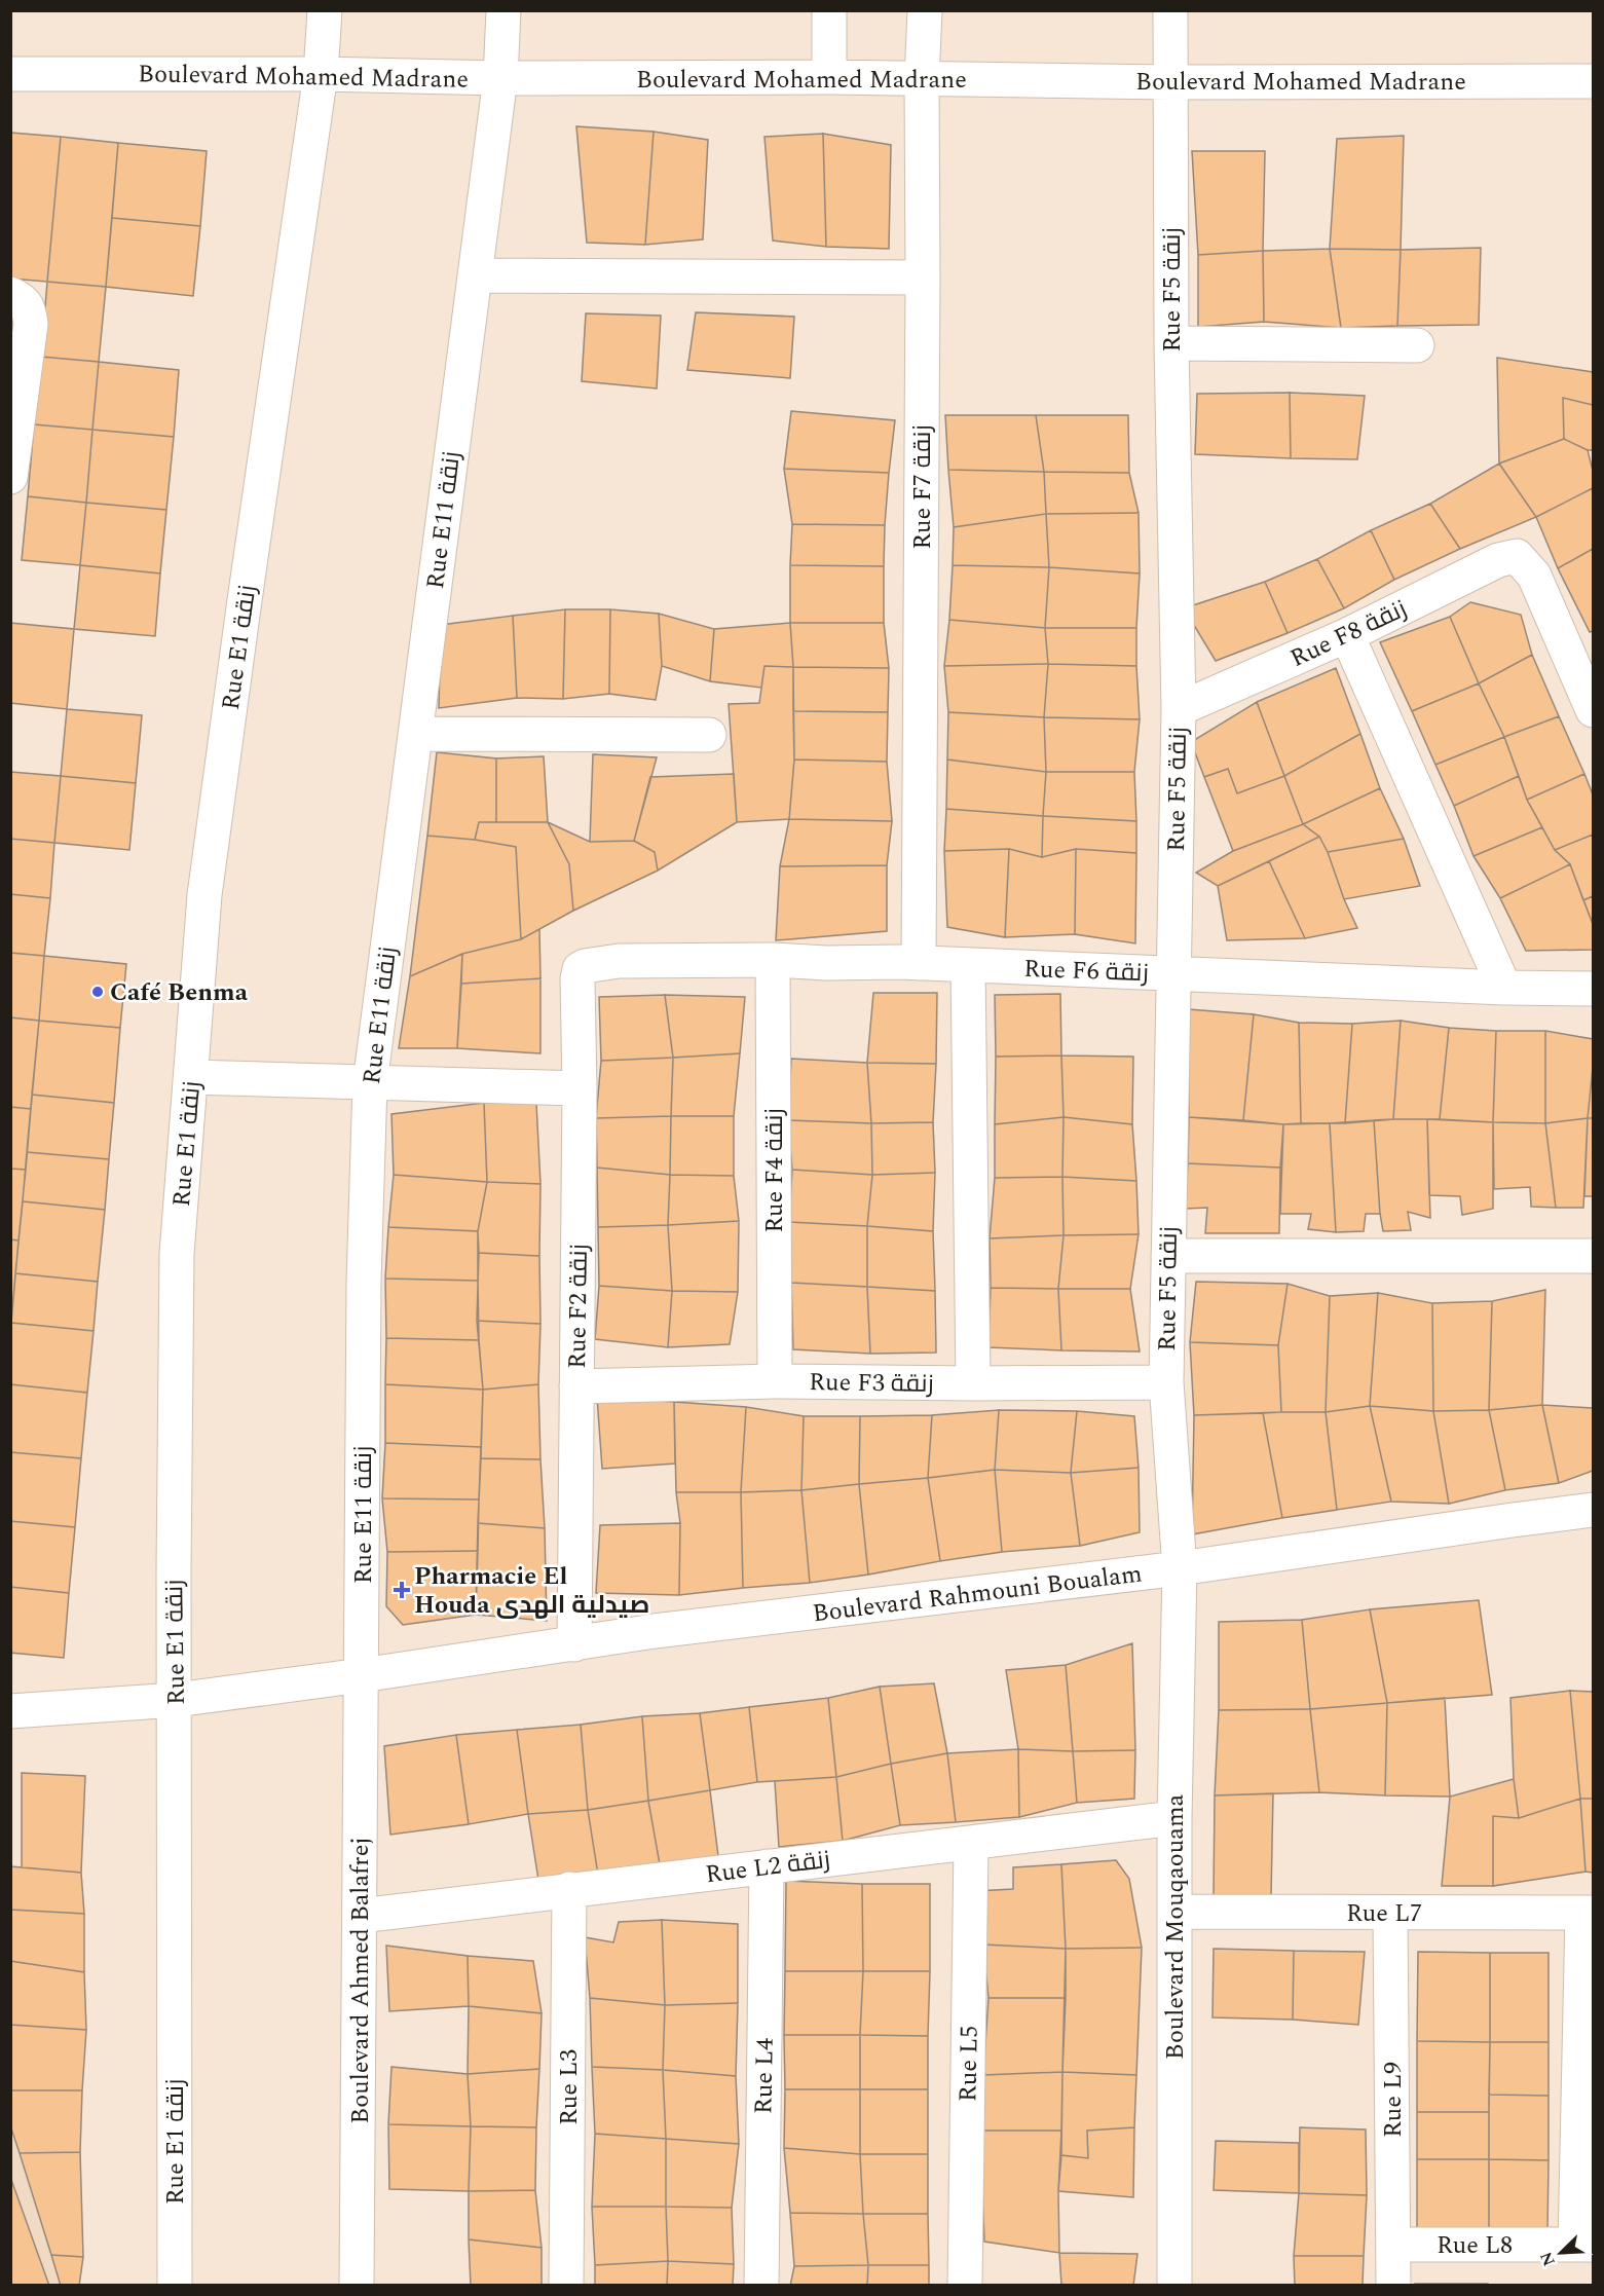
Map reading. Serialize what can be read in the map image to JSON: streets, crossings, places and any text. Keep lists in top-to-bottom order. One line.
{"streets":{"street":["Boulevard Mohamed Madrane","Rue F5 زنقة","Rue F7 زنقة","Rue E11 زنقة","Rue F8 زنقة","Rue E1 زنقة","Rue F6 زنقة","Rue F4 زنقة","Rue F2 زنقة","Rue F3 زنقة","Boulevard Rahmouni Boualam","Rue L2 زنقة","Rue L7","Boulevard Mouqaouama","Boulevard Ahmed Balafrej","Rue L5","Rue L4","Rue L3","Rue L9","Rue L8"]},"crossings":[["Boulevard Mohamed Madrane","Rue F5 زنقة"],["Boulevard Mohamed Madrane","Rue F7 زنقة"],["Boulevard Mohamed Madrane","Rue E11 زنقة"],["Boulevard Mohamed Madrane","Rue E1 زنقة"],["Rue F5 زنقة","Rue F8 زنقة"],["Rue F5 زنقة","Rue F6 زنقة"],["Rue F5 زنقة","Rue F3 زنقة"],["Rue F5 زنقة","Boulevard Rahmouni Boualam"],["Rue F5 زنقة","Boulevard Mouqaouama"],["Rue F7 زنقة","Rue F6 زنقة"],["Rue E11 زنقة","Boulevard Rahmouni Boualam"],["Rue E11 زنقة","Boulevard Ahmed Balafrej"],["Rue F6 زنقة","Rue F4 زنقة"],["Rue F6 زنقة","Rue F2 زنقة"],["Rue F4 زنقة","Rue F3 زنقة"],["Rue F2 زنقة","Rue F3 زنقة"],["Rue F2 زنقة","Boulevard Rahmouni Boualam"],["Boulevard Rahmouni Boualam","Boulevard Mouqaouama"],["Boulevard Rahmouni Boualam","Boulevard Ahmed Balafrej"],["Rue L2 زنقة","Boulevard Mouqaouama"],["Rue L2 زنقة","Boulevard Ahmed Balafrej"],["Rue L2 زنقة","Rue L5"],["Rue L2 زنقة","Rue L4"],["Rue L2 زنقة","Rue L3"],["Rue L7","Boulevard Mouqaouama"],["Rue L7","Rue L9"],["Rue L9","Rue L8"]],"places":{"other":["Café Benma"],"health":["Pharmacie El Houda صيدلية الهدى"]},"north":"bottom left"}
